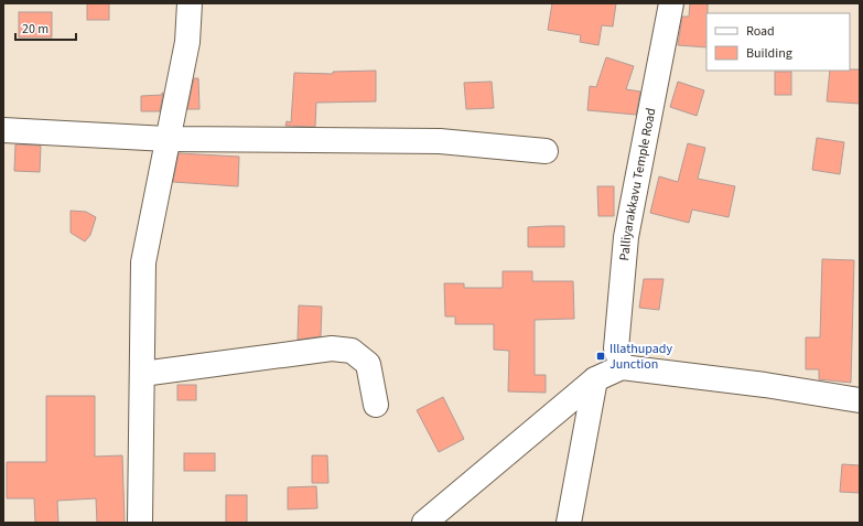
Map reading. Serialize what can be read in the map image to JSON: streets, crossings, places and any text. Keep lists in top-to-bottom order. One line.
{"streets":{"street":["Palliyarakkavu Temple Road"]},"places":{"transit":["Illathupady Junction"]},"legend":["Road","Building"],"scale_bar":"20 m"}
